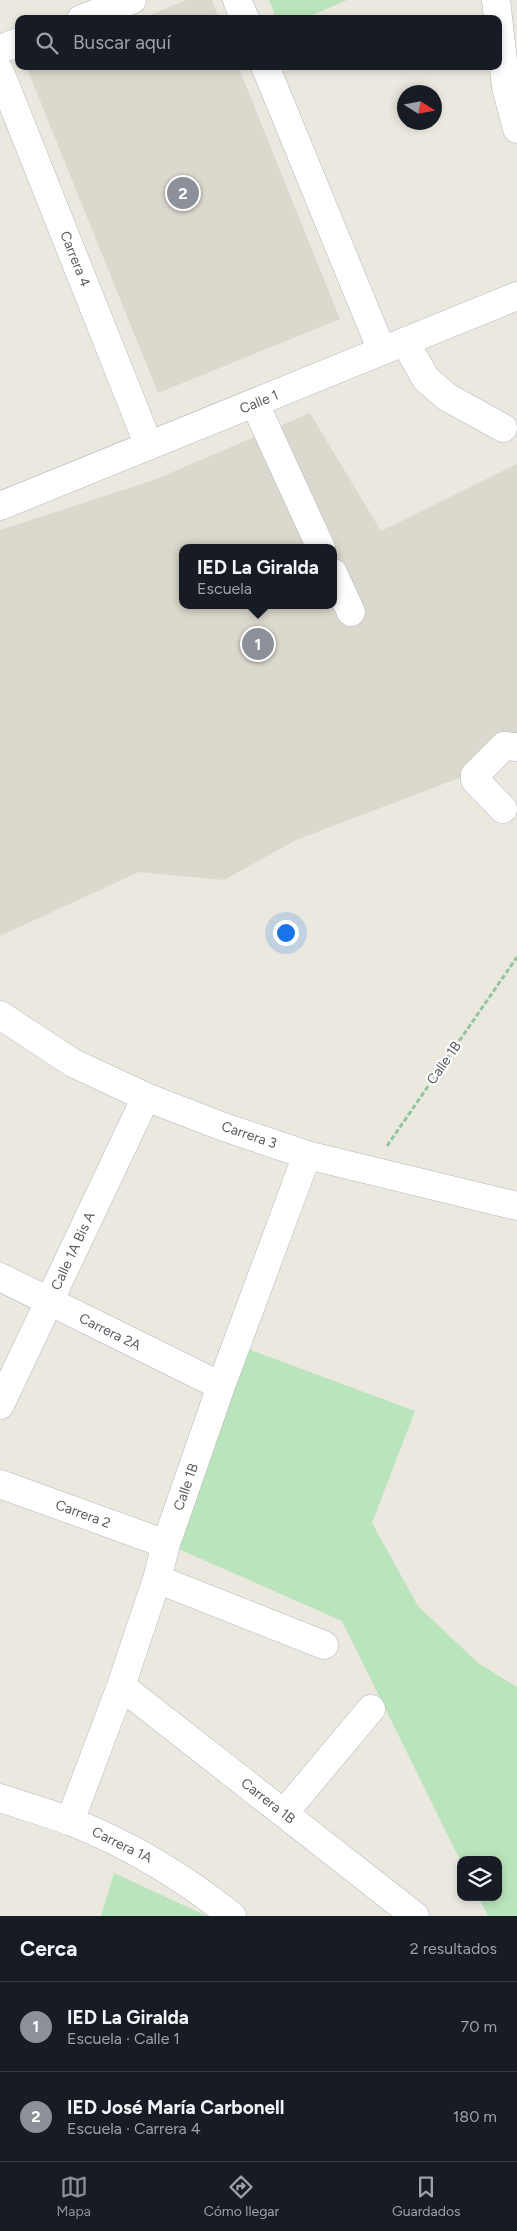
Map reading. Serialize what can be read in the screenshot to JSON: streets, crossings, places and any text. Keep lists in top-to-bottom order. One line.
{"streets":{"street":["Carrera 4","Calle 1","Calle 1B","Carrera 3","Calle 1A Bis A","Carrera 2A","Carrera 2","Carrera 1B","Carrera 1A"]},"crossings":[["Carrera 4","Calle 1"],["Calle 1B","Carrera 3"],["Calle 1B","Carrera 2A"],["Calle 1B","Carrera 2"],["Calle 1B","Carrera 1B"],["Calle 1B","Carrera 1A"],["Carrera 3","Calle 1A Bis A"],["Calle 1A Bis A","Carrera 2A"]],"north":"right","page":{"search":"Buscar aquí","pins":["2","1"],"popup":["IED La Giralda","Escuela"],"heading":["Cerca","2 resultados"],"list":[{"mark":"1","name":"IED La Giralda","note":"Escuela · Calle 1","value":"70 m"},{"mark":"2","name":"IED José María Carbonell","note":"Escuela · Carrera 4","value":"180 m"}],"nav":["Mapa","Cómo llegar","Guardados"]}}
